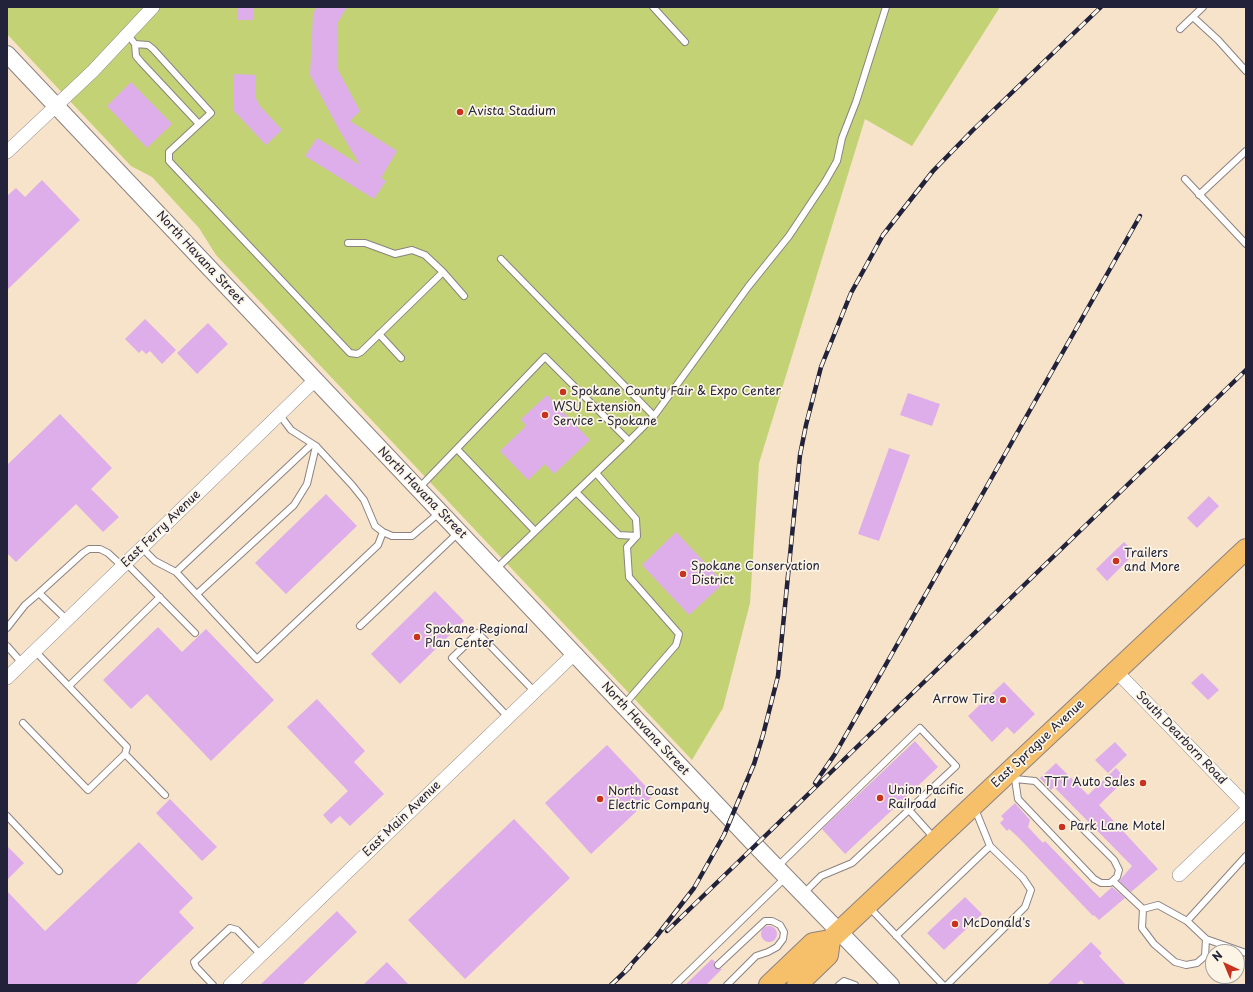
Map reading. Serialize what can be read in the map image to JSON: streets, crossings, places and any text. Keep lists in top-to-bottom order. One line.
{"streets":{"main road":["East Sprague Avenue"],"street":["North Havana Street","East Ferry Avenue","South Dearborn Road","East Main Avenue"]},"crossings":[["North Havana Street","East Ferry Avenue"],["North Havana Street","East Sprague Avenue"],["North Havana Street","East Main Avenue"],["South Dearborn Road","East Sprague Avenue"]],"places":["Avista Stadium","Spokane County Fair & Expo Center","WSU Extension Service - Spokane","Trailers and More","Spokane Conservation District","Spokane Regional Plan Center","Arrow Tire","TTT Auto Sales","Union Pacific Railroad","North Coast Electric Company","Park Lane Motel","McDonald's"],"north":"top left"}
